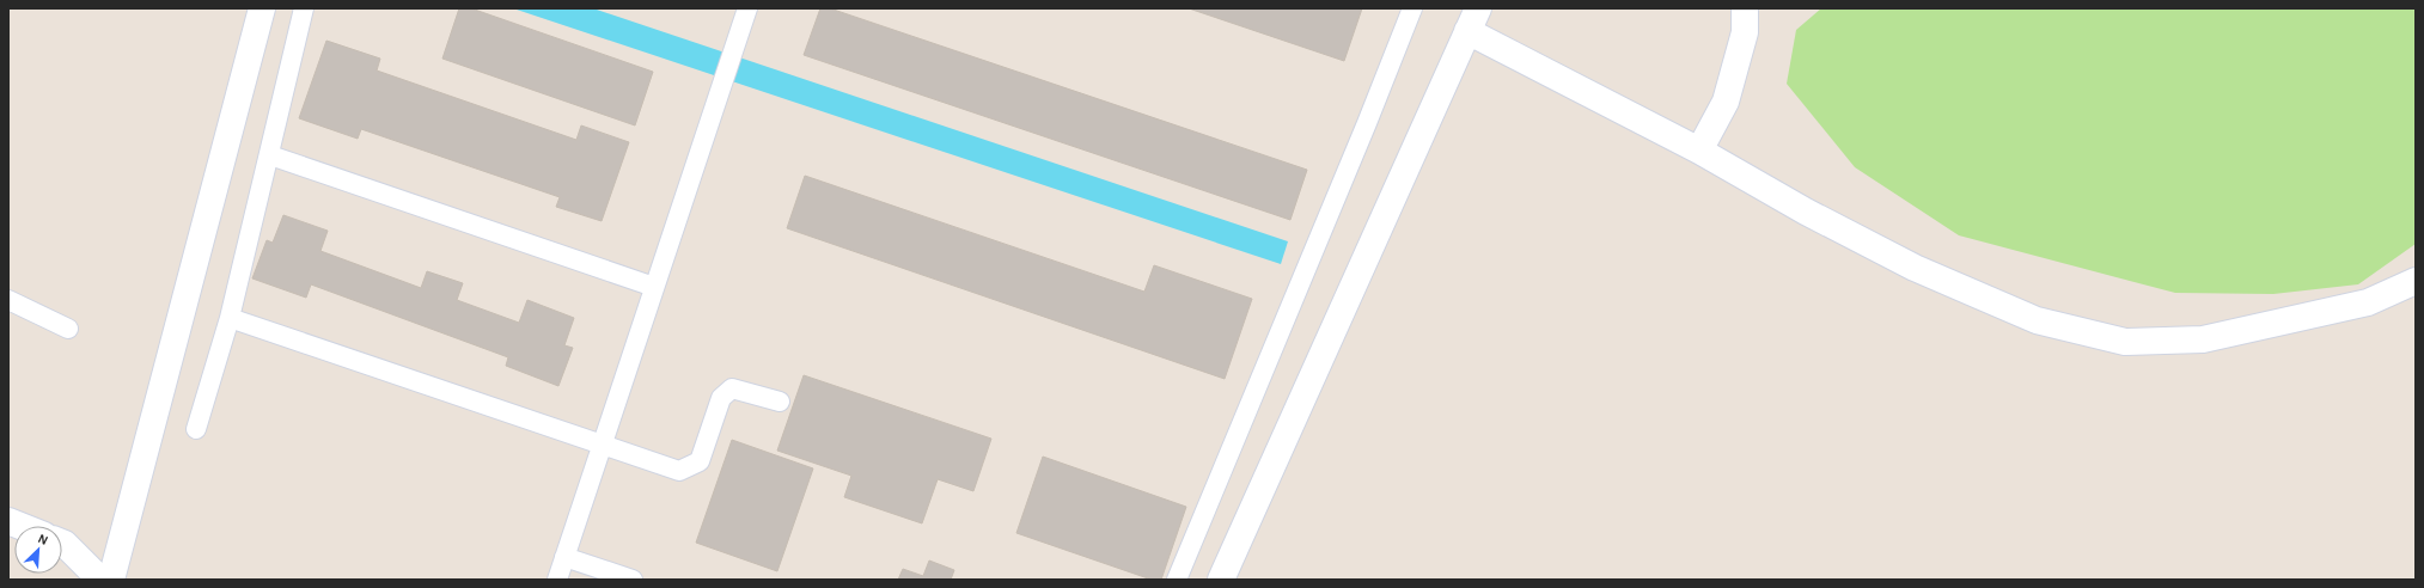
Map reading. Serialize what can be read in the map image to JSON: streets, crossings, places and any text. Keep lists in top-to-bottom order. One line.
{"north":"top right"}
